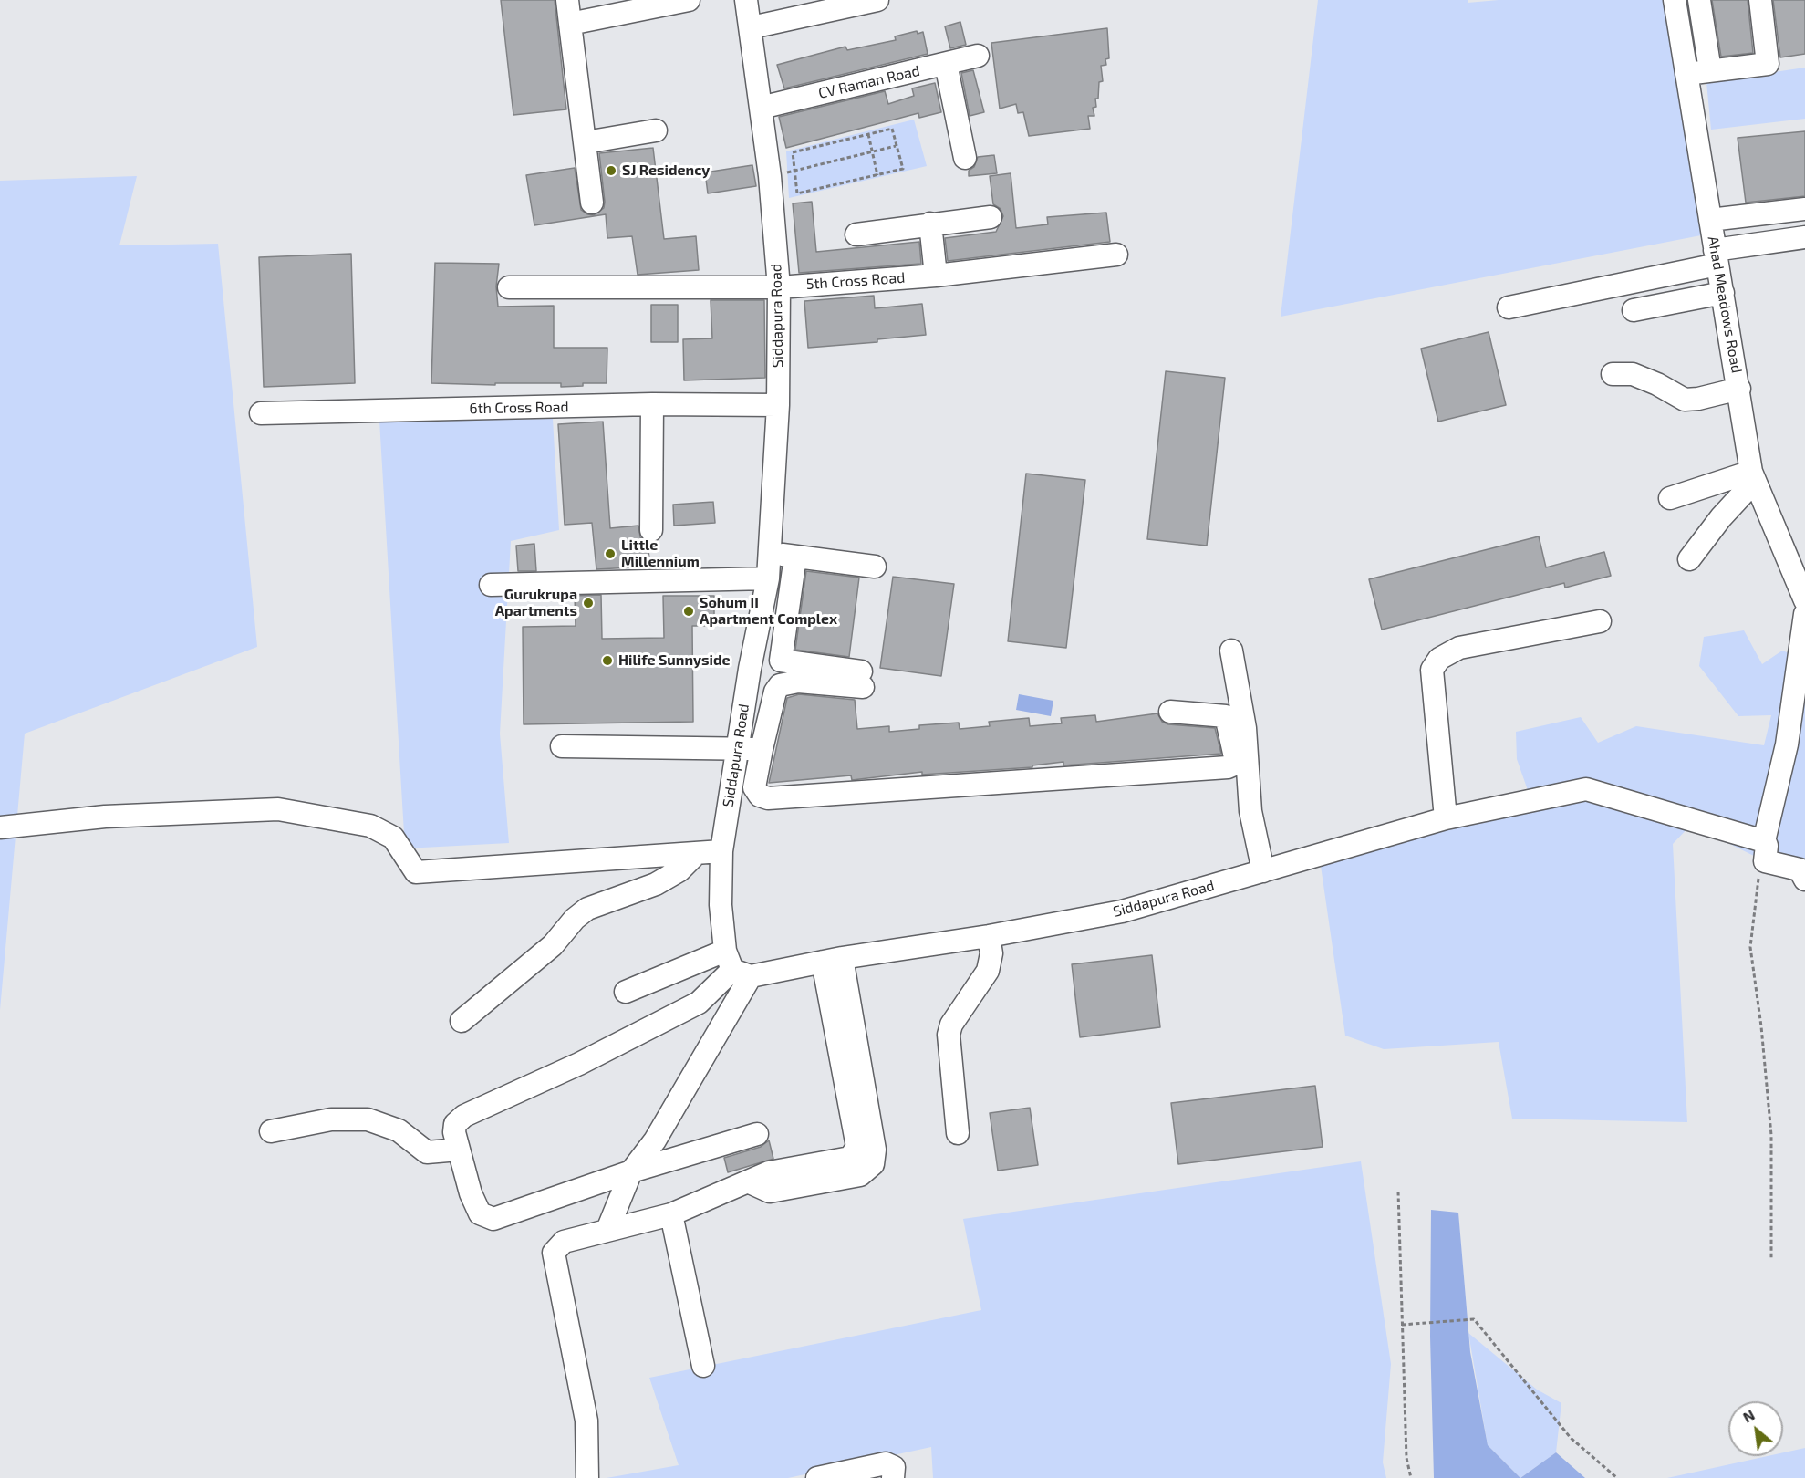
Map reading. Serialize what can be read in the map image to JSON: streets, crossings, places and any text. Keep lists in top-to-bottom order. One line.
{"streets":{"street":["CV Raman Road","5th Cross Road","Ahad Meadows Road","Siddapura Road","6th Cross Road"]},"crossings":[["CV Raman Road","Siddapura Road"],["5th Cross Road","Siddapura Road"],["Siddapura Road","6th Cross Road"]],"places":["SJ Residency","Little Millennium","Gurukrupa Apartments","Sohum II Apartment Complex","Hilife Sunnyside"],"north":"top left"}
